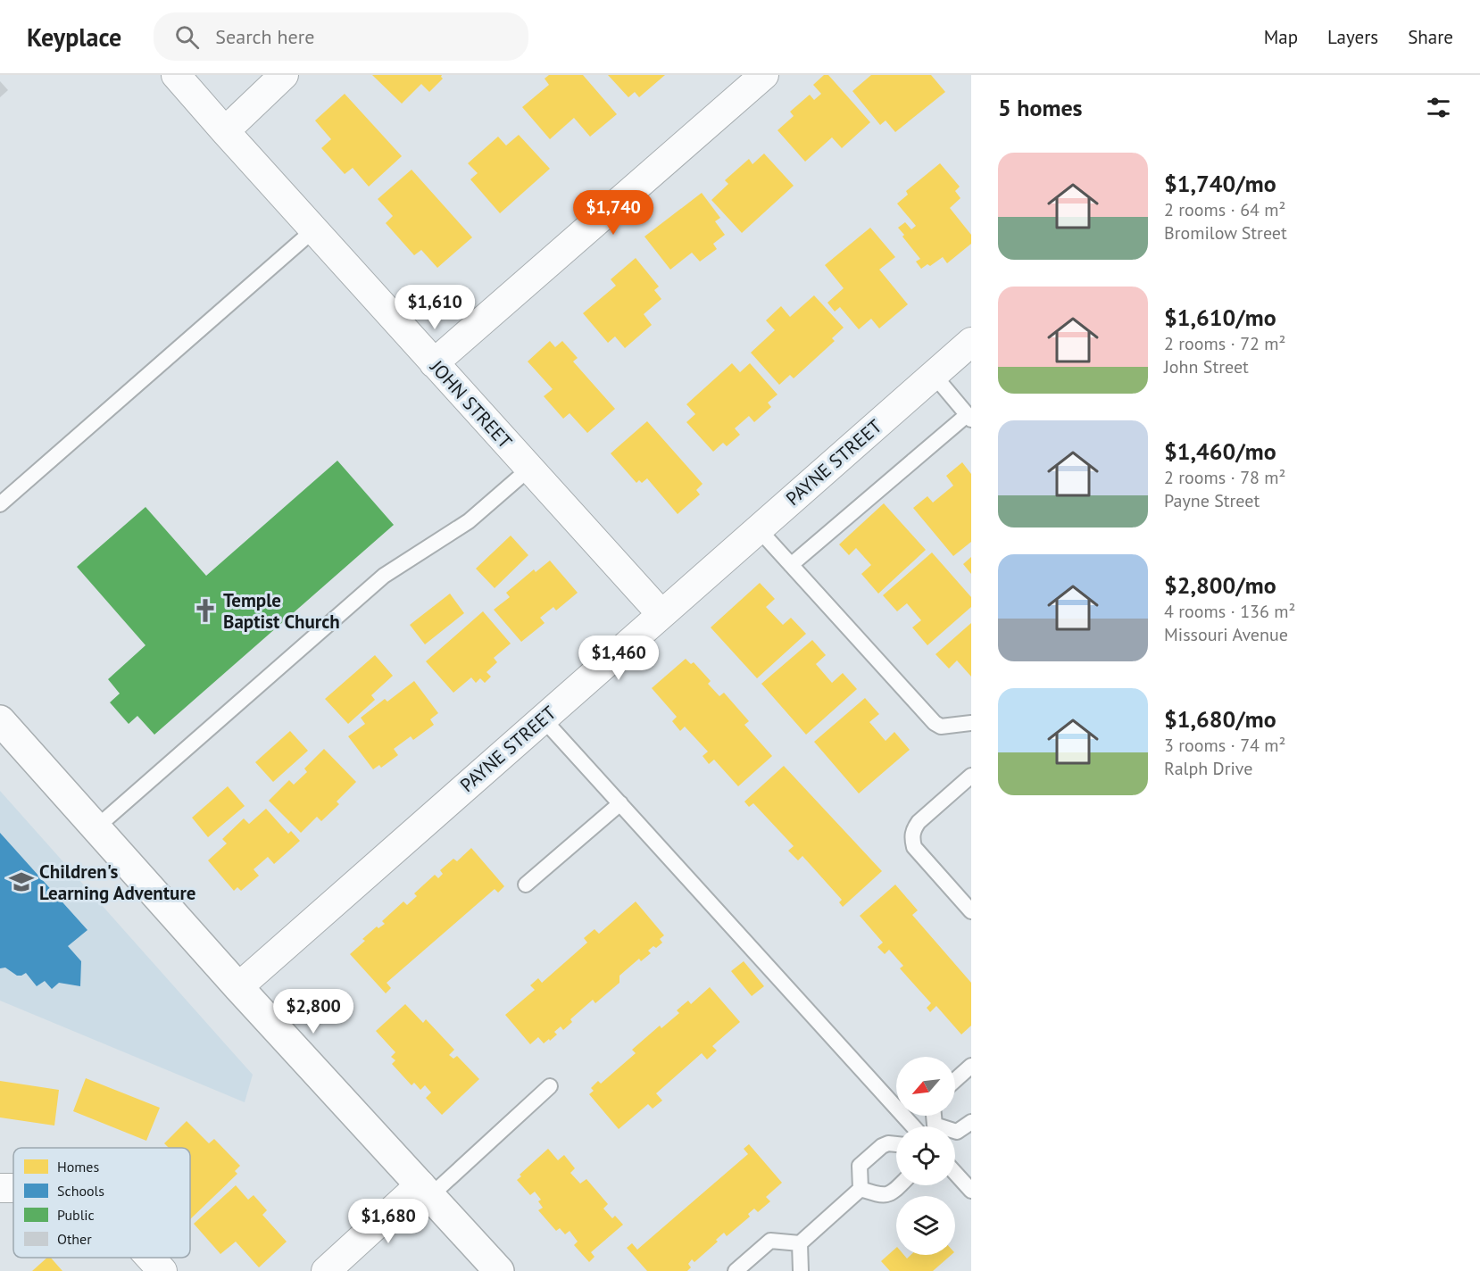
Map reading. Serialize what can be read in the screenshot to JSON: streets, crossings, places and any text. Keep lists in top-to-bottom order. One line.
{"streets":{"street":["JOHN STREET","PAYNE STREET"]},"crossings":[["JOHN STREET","PAYNE STREET"]],"places":{"church":["Temple Baptist Church"],"school or university":["Children's Learning Adventure"]},"legend":["Homes","Schools","Public","Other"],"north":"bottom left","page":{"header":"Keyplace","search":"Search here","nav":["Map","Layers","Share"],"heading":"5 homes","list":[{"name":"$1,740/mo","note":"2 rooms · 64 m² · Bromilow Street"},{"name":"$1,610/mo","note":"2 rooms · 72 m² · John Street"},{"name":"$1,460/mo","note":"2 rooms · 78 m² · Payne Street"},{"name":"$2,800/mo","note":"4 rooms · 136 m² · Missouri Avenue"},{"name":"$1,680/mo","note":"3 rooms · 74 m² · Ralph Drive"}],"price":["$1,740","$1,610","$1,460","$2,800","$1,680"]}}
